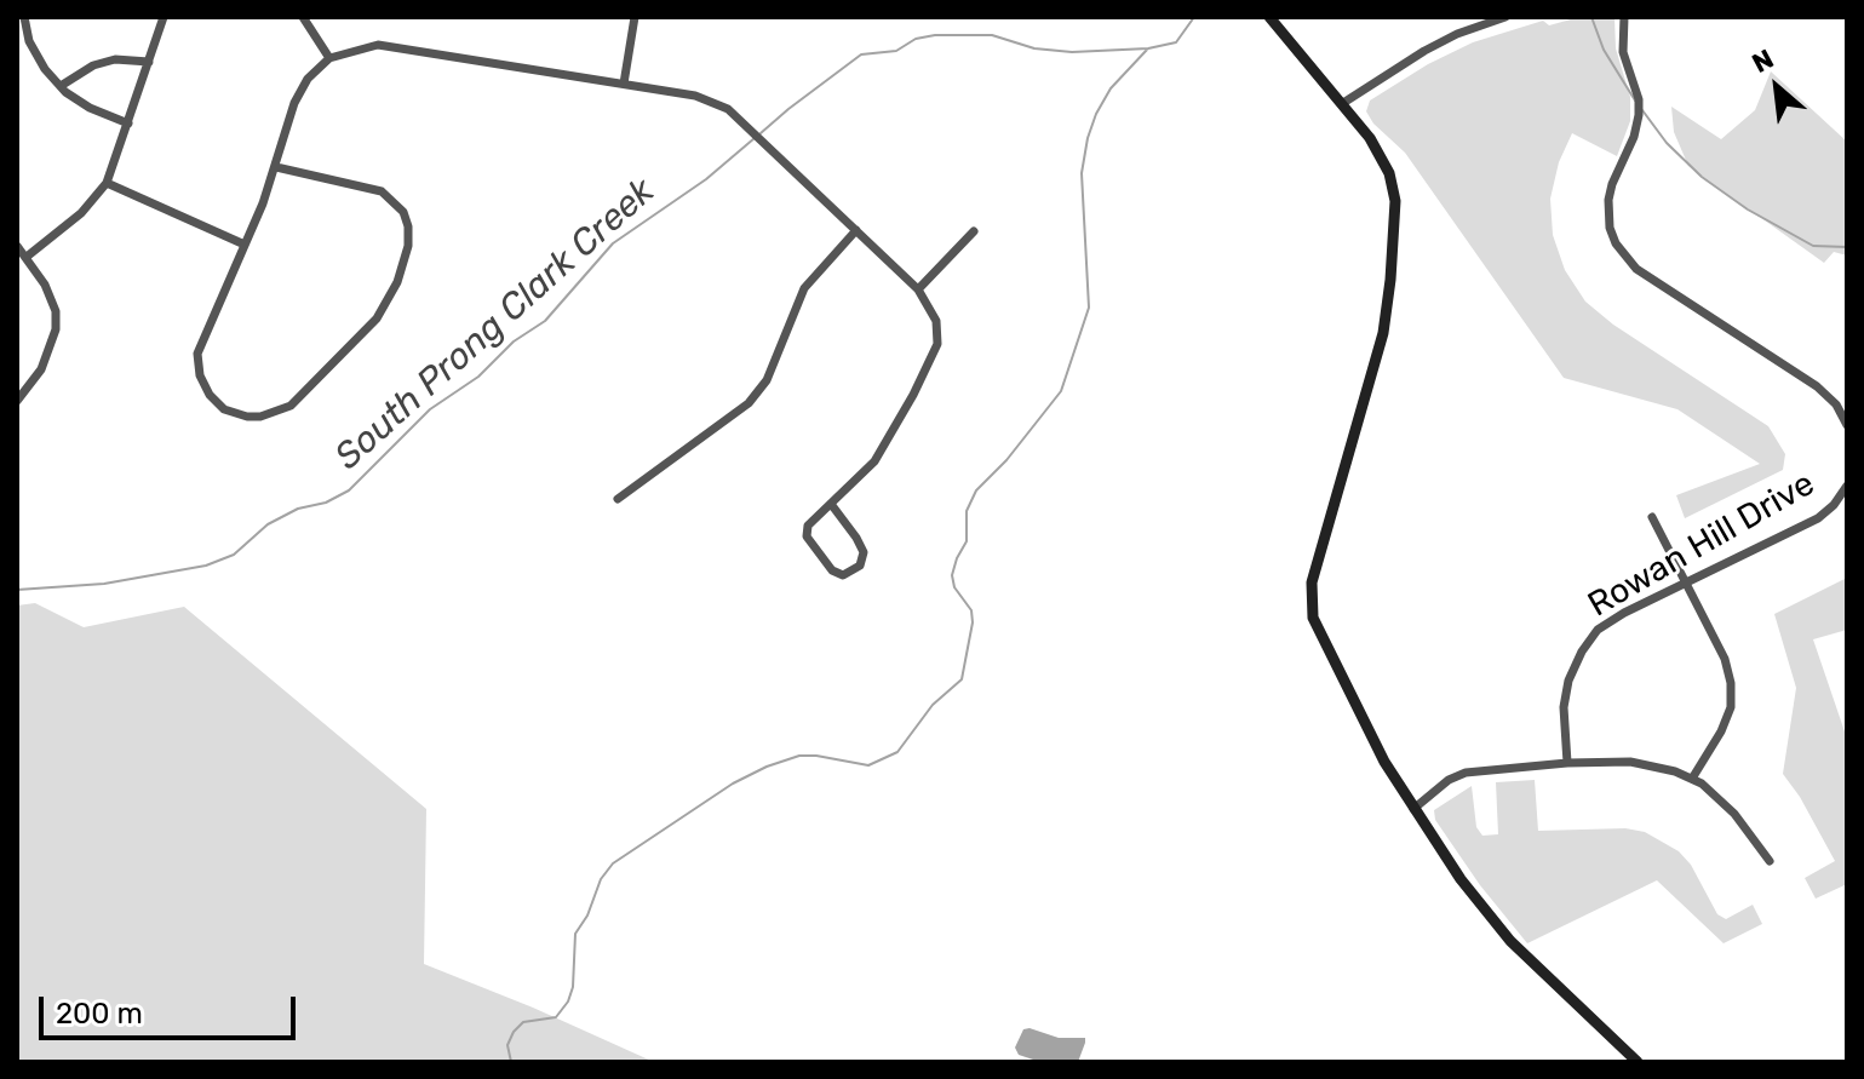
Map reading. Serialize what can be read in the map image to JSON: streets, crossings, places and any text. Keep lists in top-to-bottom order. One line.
{"streets":{"street":["Rowan Hill Drive"]},"water":["South Prong Clark Creek"],"scale_bar":"200 m","north":"top left"}
